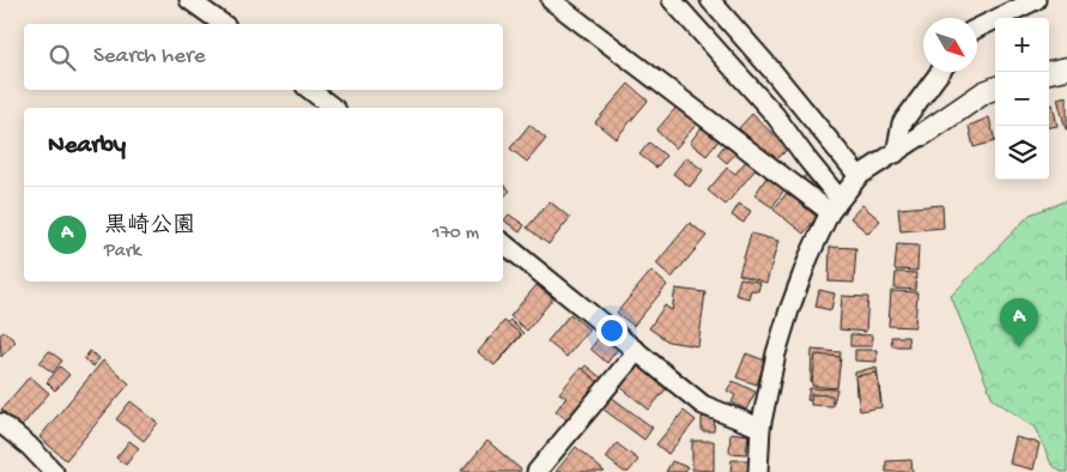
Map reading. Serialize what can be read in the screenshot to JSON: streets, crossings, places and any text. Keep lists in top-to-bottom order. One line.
{"north":"bottom right","page":{"map_buttons":["+","−"],"search":"Search here","heading":"Nearby","list":[{"mark":"A","name":"黒崎公園","note":"Park","value":"170 m"}],"pins":"A"}}
